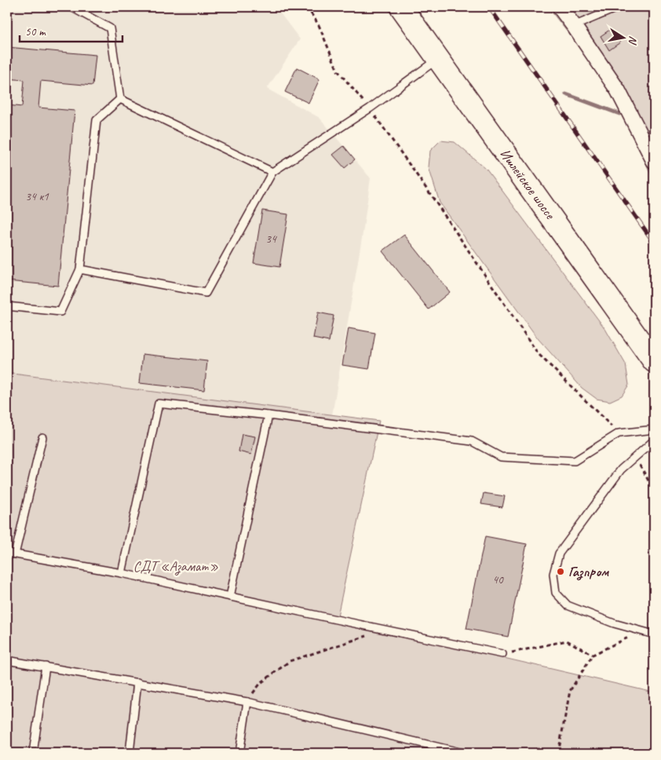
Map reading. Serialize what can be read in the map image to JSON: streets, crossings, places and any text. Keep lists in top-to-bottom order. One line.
{"streets":{"main road":["Ишлейское шоссе"]},"parks":["СДТ «Азамат»"],"places":["Газпром"],"house_numbers":["34 к1","34","40"],"scale_bar":"50 m","north":"right"}
